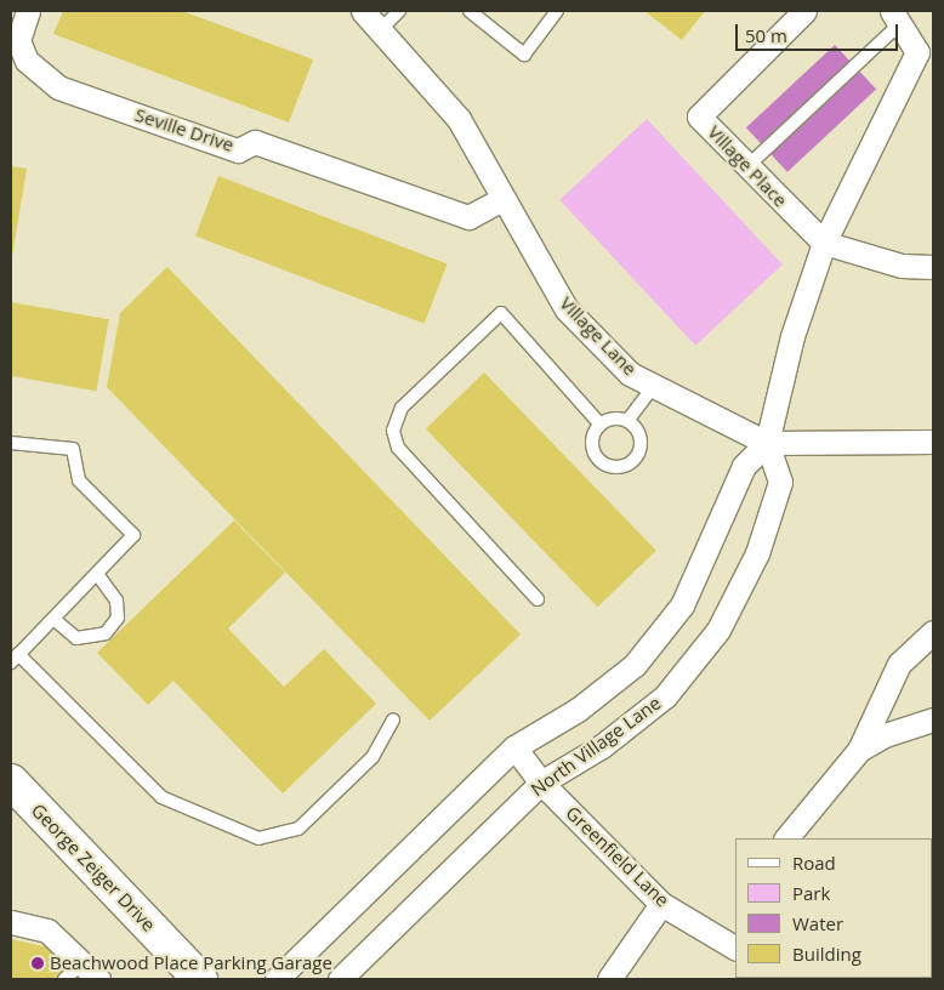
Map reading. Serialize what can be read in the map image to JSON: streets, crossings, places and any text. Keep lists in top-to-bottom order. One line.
{"streets":{"street":["Seville Drive","Village Place","Village Lane","North Village Lane","Greenfield Lane","George Zeiger Drive"]},"crossings":[["Seville Drive","Village Lane"],["Village Lane","North Village Lane"],["North Village Lane","Greenfield Lane"]],"places":["Beachwood Place Parking Garage"],"legend":["Road","Park","Water","Building"],"scale_bar":"50 m"}
